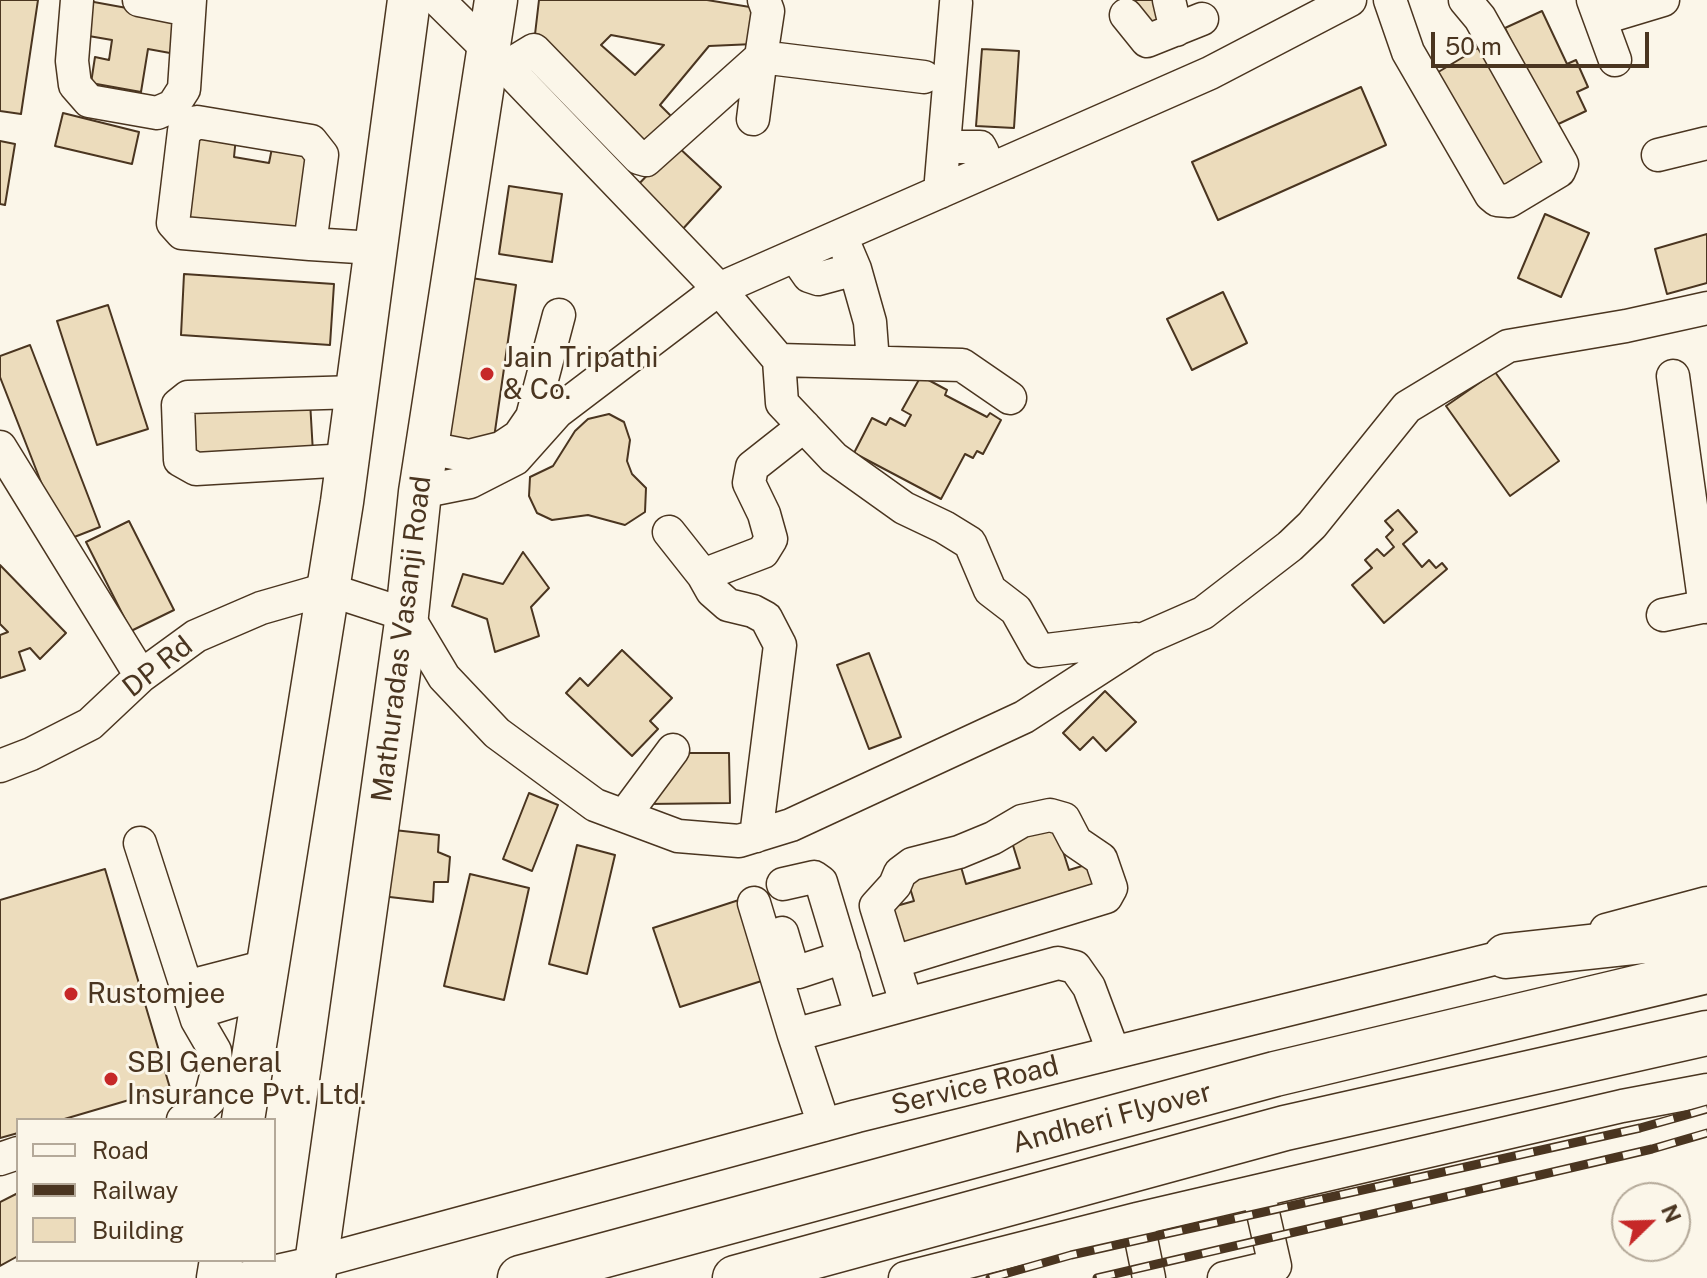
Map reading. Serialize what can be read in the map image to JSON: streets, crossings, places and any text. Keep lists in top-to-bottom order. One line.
{"streets":{"highway":["Andheri Flyover"],"main road":["Mathuradas Vasanji Road"],"street":["DP Rd","Service Road"]},"crossings":[["Mathuradas Vasanji Road","Service Road"]],"places":["Jain Tripathi & Co.","Rustomjee","SBI General Insurance Pvt. Ltd."],"legend":["Road","Railway","Building"],"scale_bar":"50 m","north":"top right"}
